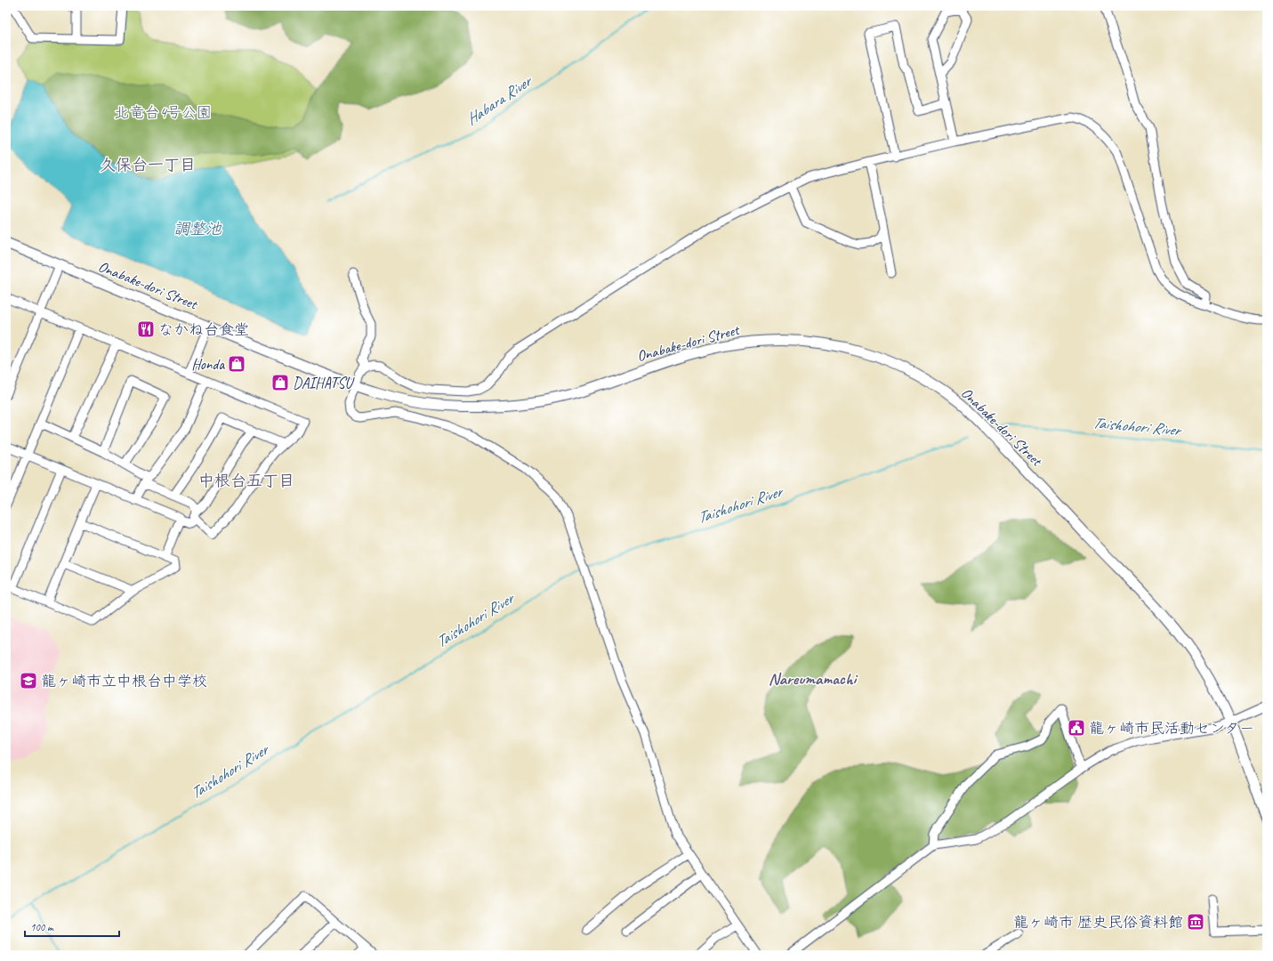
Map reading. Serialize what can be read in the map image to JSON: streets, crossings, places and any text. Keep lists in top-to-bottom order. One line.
{"streets":{"main road":["Onabake-dori Street"]},"districts":["久保台一丁目","中根台五丁目","Nareumamachi"],"water":["Habara River","調整池","Taishohori River"],"parks":["北竜台4号公園"],"places":{"restaurant":["なかね台食堂"],"shop":["Honda","DAIHATSU"],"school or university":["龍ヶ崎市立中根台中学校"],"public building":["龍ヶ崎市民活動センター"],"museum":["龍ヶ崎市 歴史民俗資料館"]},"scale_bar":"100 m"}
